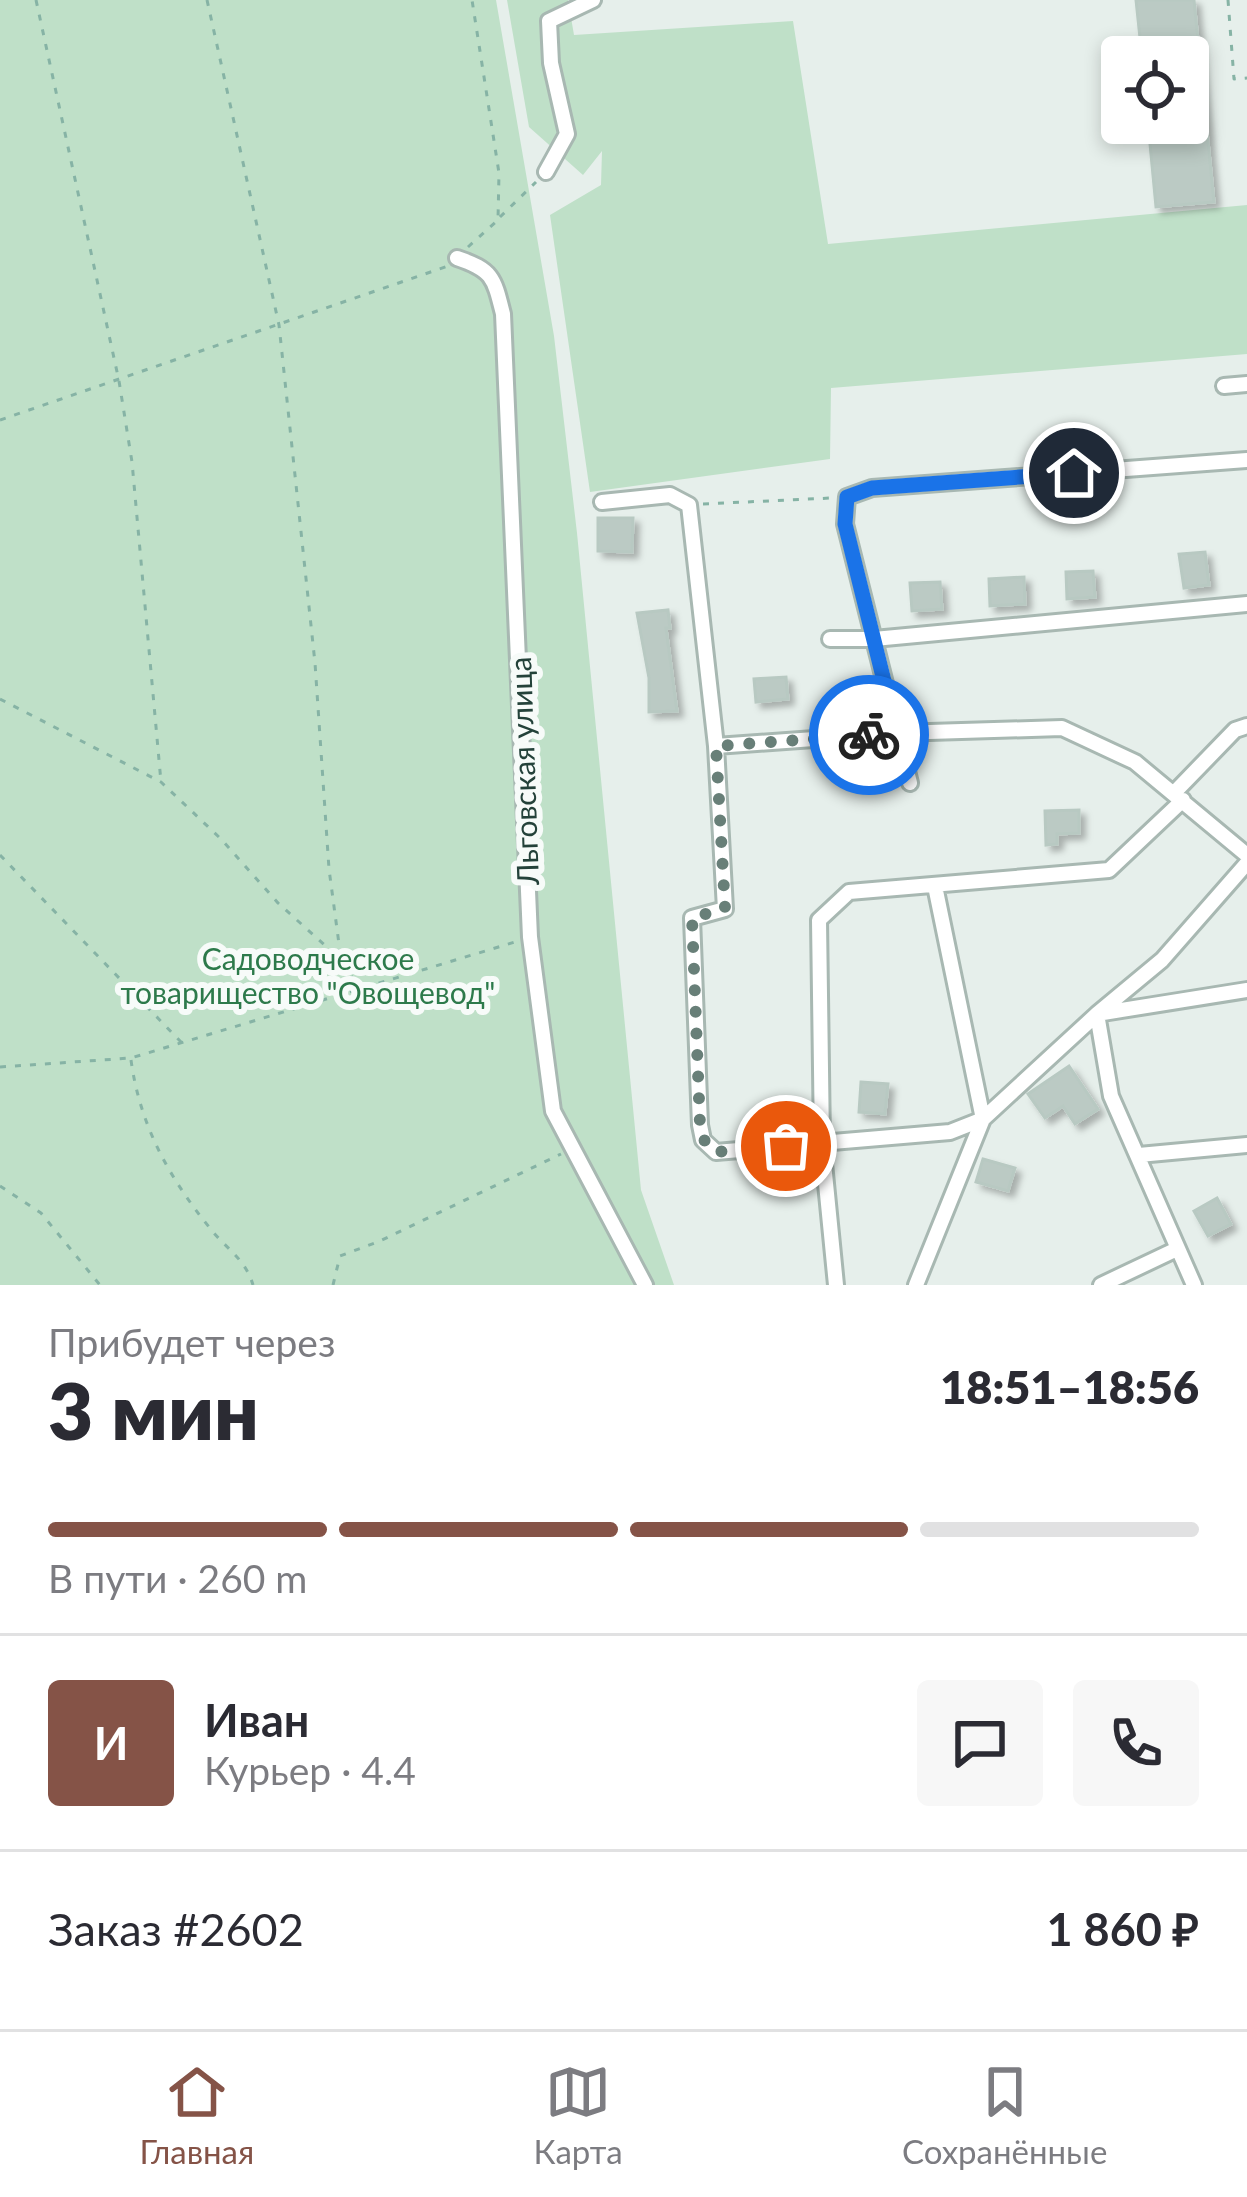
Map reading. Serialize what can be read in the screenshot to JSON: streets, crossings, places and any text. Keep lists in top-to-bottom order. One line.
{"streets":{"street":["Льговская улица"]},"parks":["Садоводческое товарищество \"Овощевод\""],"page":{"heading":["3 мин","Прибудет через","18:51–18:56"],"panel":["Иван","Курьер · 4.4","Заказ #2602","1 860 ₽"],"bar":"В пути · 260 m","round":"И","tabs":["Главная","Карта","Сохранённые"]}}
